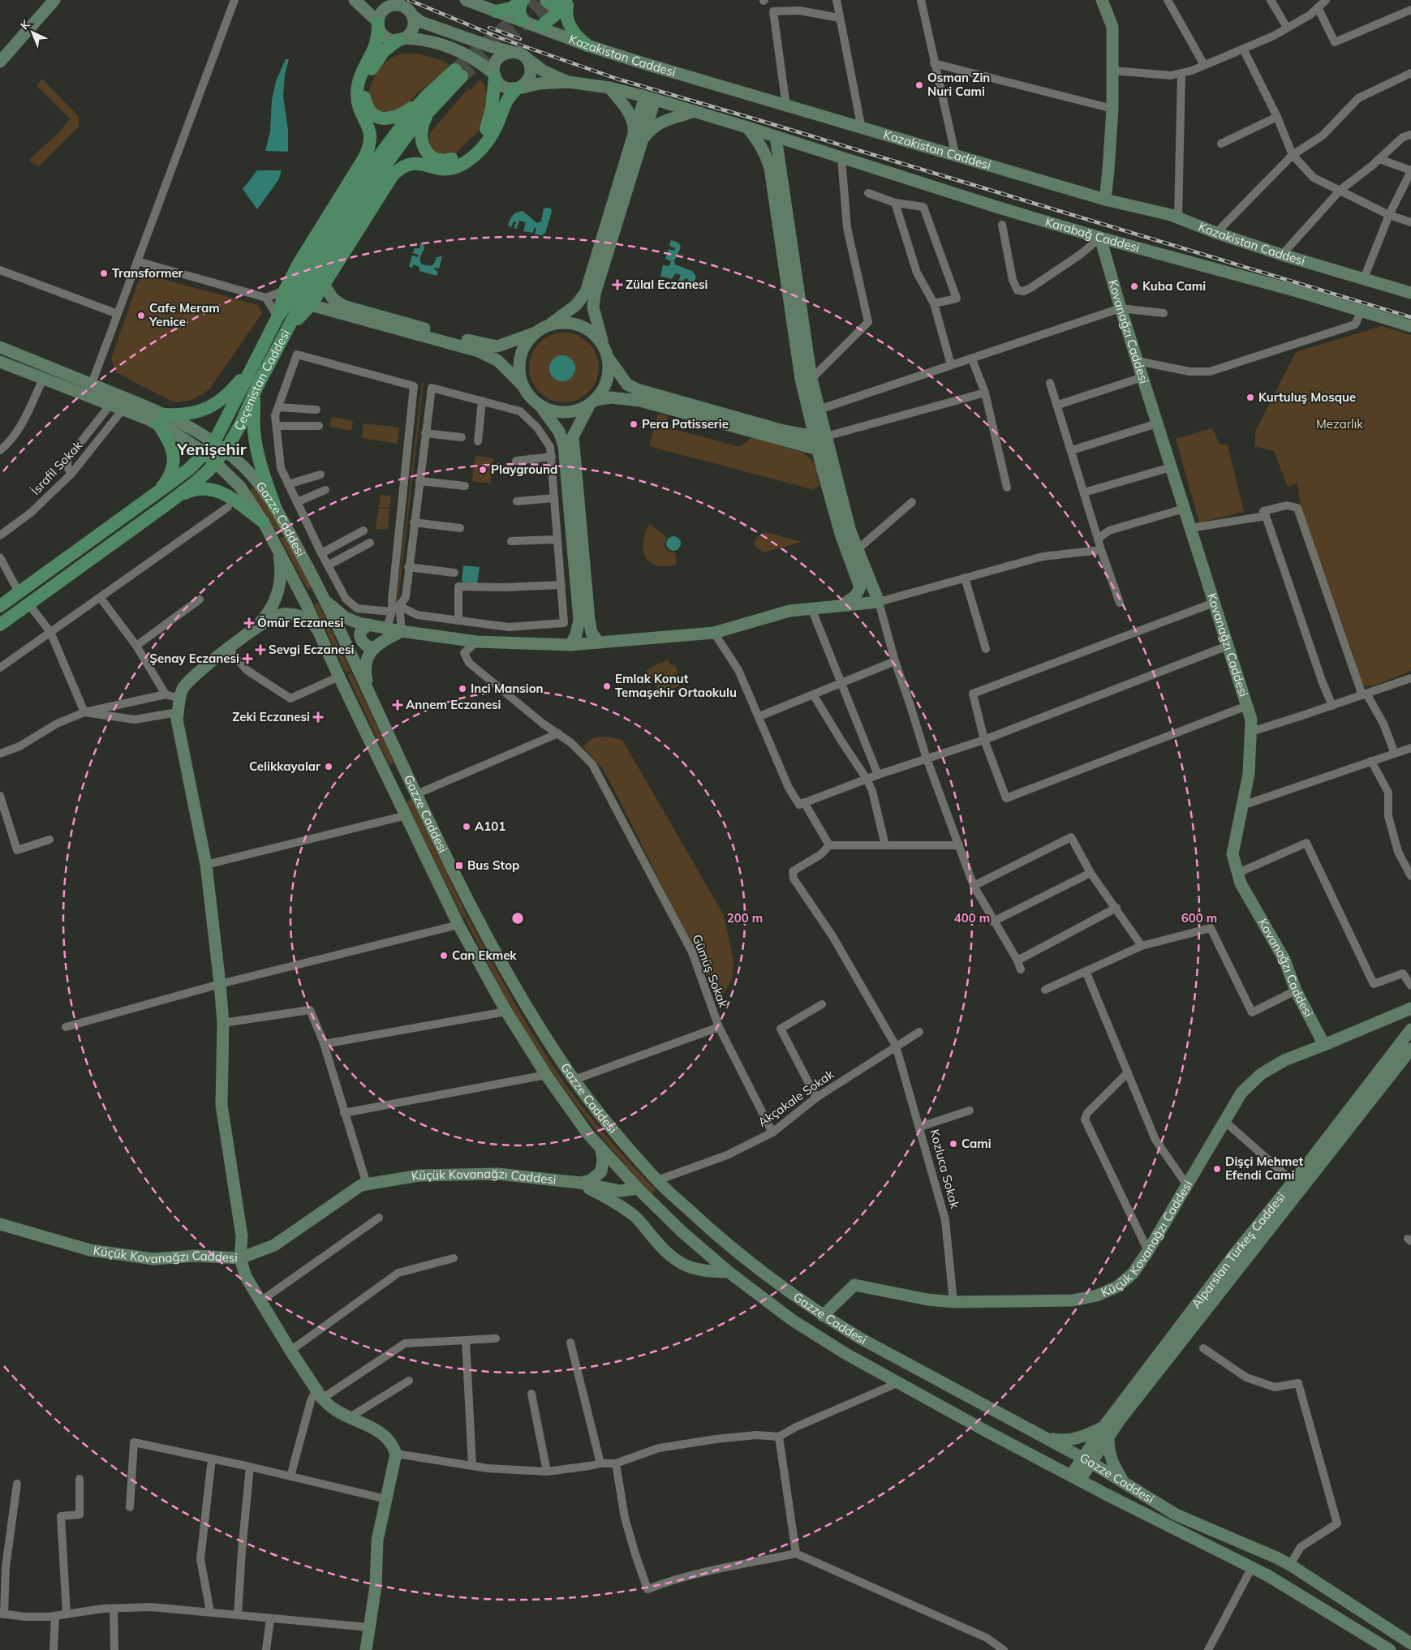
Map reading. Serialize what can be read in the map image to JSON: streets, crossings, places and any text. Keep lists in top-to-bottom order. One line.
{"streets":{"main road":["Kazakistan Caddesi","Karabağ Caddesi","Kovanağzı Caddesi","Çeçenistan Caddesi","Gazze Caddesi","Küçük Kovanağzı Caddesi","Alparslan Türkeş Caddesi"],"street":["İsrafil Sokak","Gümüş Sokak","Akçakale Sokak","Kozluca Sokak"]},"crossings":[["Karabağ Caddesi","Kovanağzı Caddesi"],["Kovanağzı Caddesi","Küçük Kovanağzı Caddesi"],["Çeçenistan Caddesi","Gazze Caddesi"],["İsrafil Sokak","Gazze Caddesi"],["Gazze Caddesi","Akçakale Sokak"],["Gazze Caddesi","Küçük Kovanağzı Caddesi"],["Gazze Caddesi","Alparslan Türkeş Caddesi"],["Gümüş Sokak","Akçakale Sokak"],["Akçakale Sokak","Kozluca Sokak"],["Kozluca Sokak","Küçük Kovanağzı Caddesi"]],"districts":["Yenişehir"],"parks":["Mezarlık"],"places":{"other":["Osman Zin Nuri Cami","Transformer","Kuba Cami","Cafe Meram Yenice","Kurtuluş Mosque","Pera Patisserie","Playground","Emlak Konut Temaşehir Ortaokulu","Inci Mansion","Celikkayalar","A101","Can Ekmek","Cami","Dişçi Mehmet Efendi Cami"],"health":["Zülal Eczanesi","Ömür Eczanesi","Sevgi Eczanesi","Şenay Eczanesi","Annem Eczanesi","Zeki Eczanesi"],"transit":["Bus Stop"]},"north":"top left","rings":["200 m","400 m","600 m"]}
